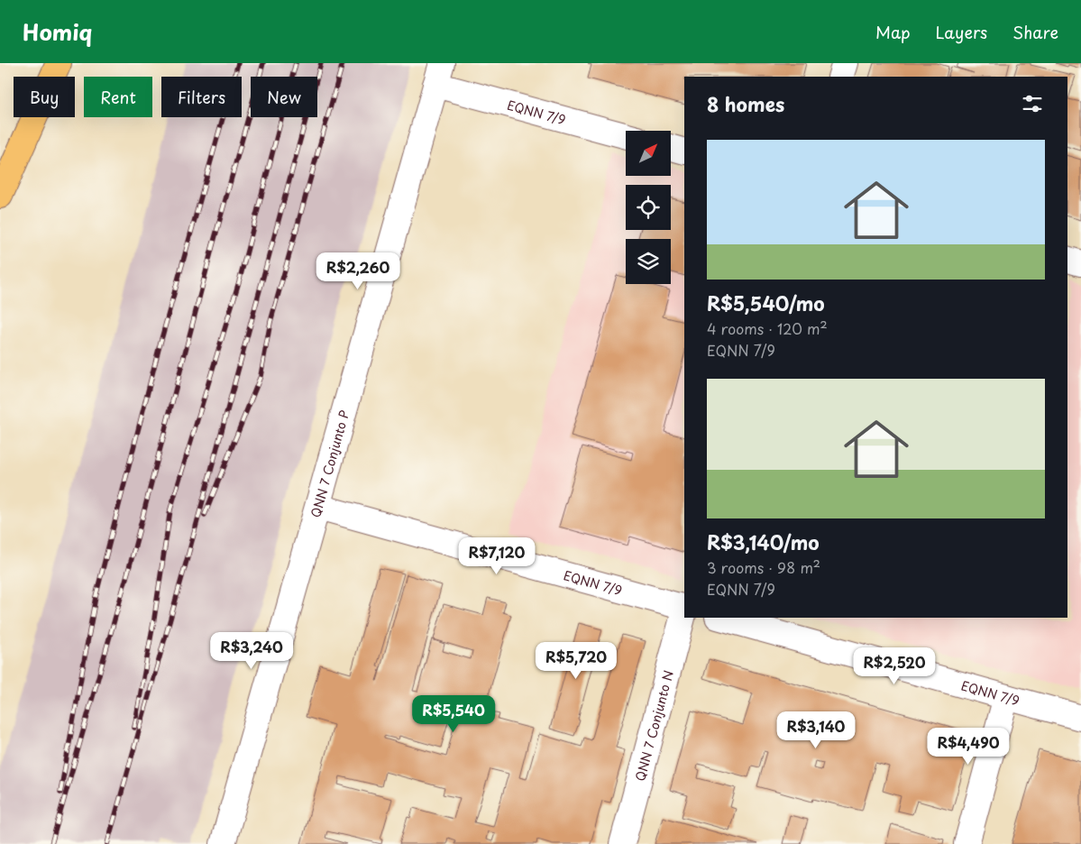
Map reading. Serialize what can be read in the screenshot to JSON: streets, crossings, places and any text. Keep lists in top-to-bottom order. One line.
{"streets":{"street":["EQNN 7/9","QNN 7 Conjunto P","QNN 7 Conjunto N"]},"crossings":[["EQNN 7/9","QNN 7 Conjunto P"]],"north":"top right","page":{"header":"Homiq","nav":["Map","Layers","Share"],"chip":["Buy","Rent","Filters","New"],"heading":"8 homes","list":[{"name":"R$5,540/mo","note":"4 rooms · 120 m² · EQNN 7/9"},{"name":"R$3,140/mo","note":"3 rooms · 98 m² · EQNN 7/9"}],"price":["R$2,260","R$7,120","R$3,240","R$5,720","R$2,520","R$5,540","R$3,140","R$4,490"]}}
